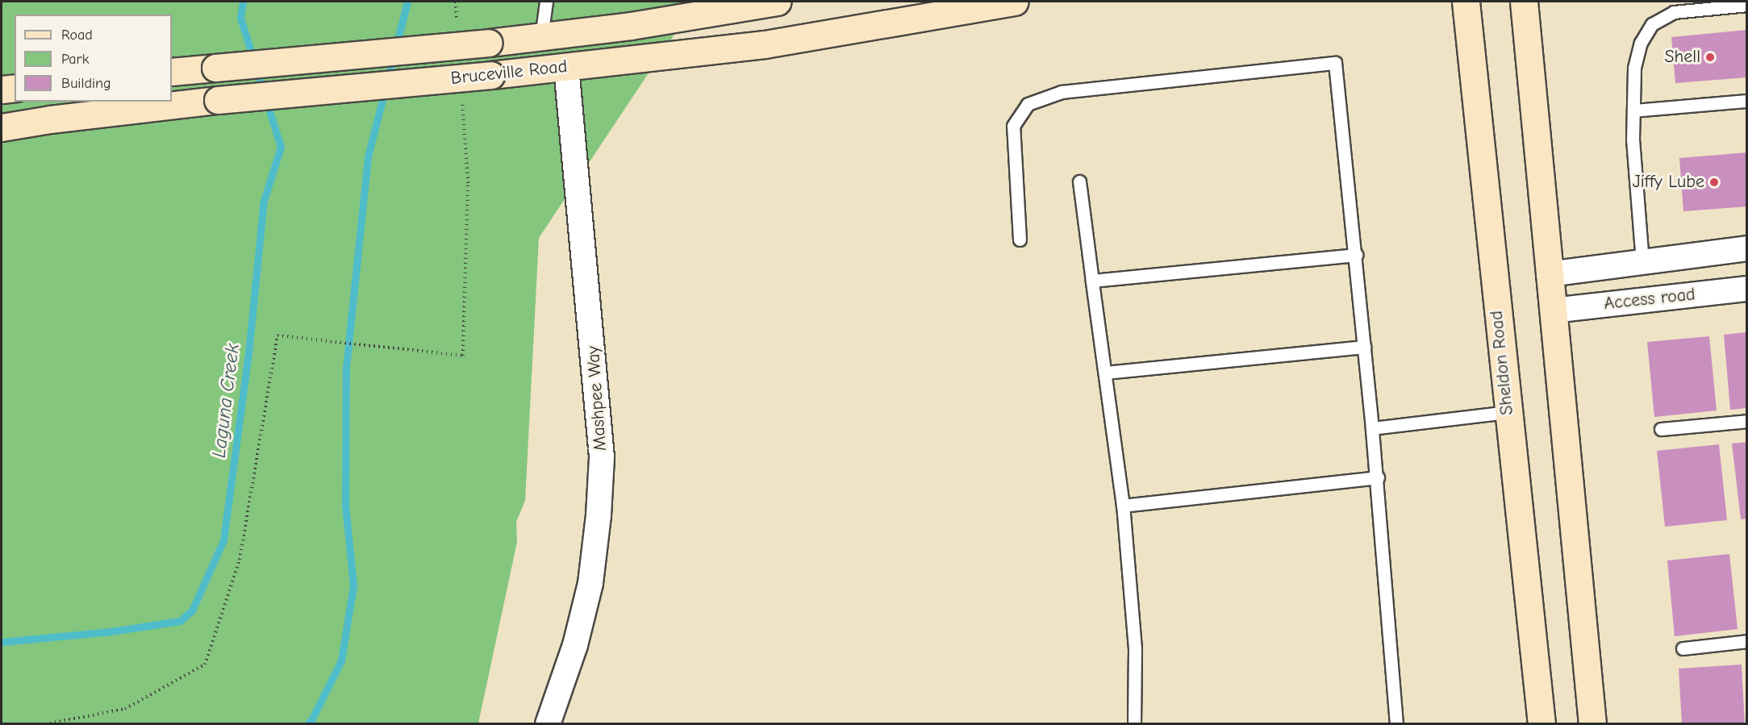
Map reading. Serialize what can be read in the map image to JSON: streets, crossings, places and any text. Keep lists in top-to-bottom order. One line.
{"streets":{"main road":["Bruceville Road","Sheldon Road"],"street":["Access road","Mashpee Way"]},"crossings":[["Bruceville Road","Mashpee Way"]],"water":["Laguna Creek"],"places":["Shell","Jiffy Lube"],"legend":["Road","Park","Building"]}
